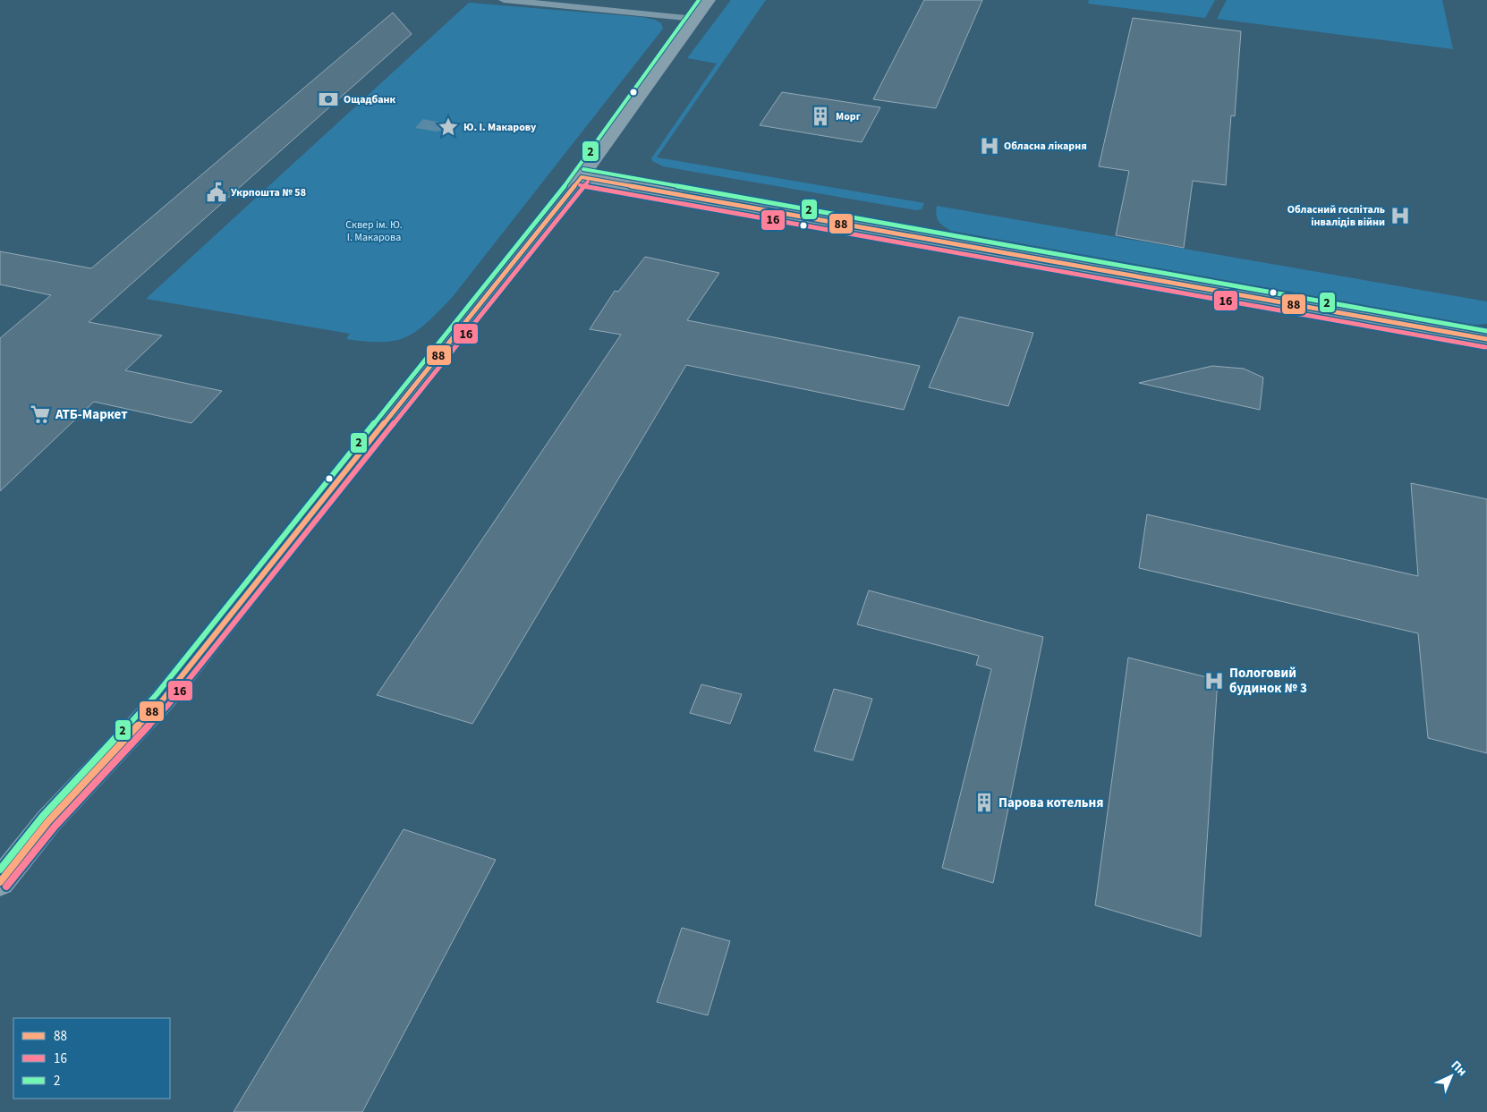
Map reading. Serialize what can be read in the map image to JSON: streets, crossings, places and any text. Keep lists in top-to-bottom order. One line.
{"parks":["Сквер ім. Ю. І. Макарова"],"places":{"bank":["Ощадбанк"],"building":["Морг","Парова котельня"],"place":["Ю. І. Макарову"],"hospital":["Обласна лікарня","Обласний госпіталь інвалідів війни","Пологовий будинок № 3"],"public building":["Укрпошта № 58"],"supermarket":["АТБ-Маркет"]},"lines":["transit line 2","transit line 88","transit line 16"],"legend":["88","16","2"],"north":"top right"}
